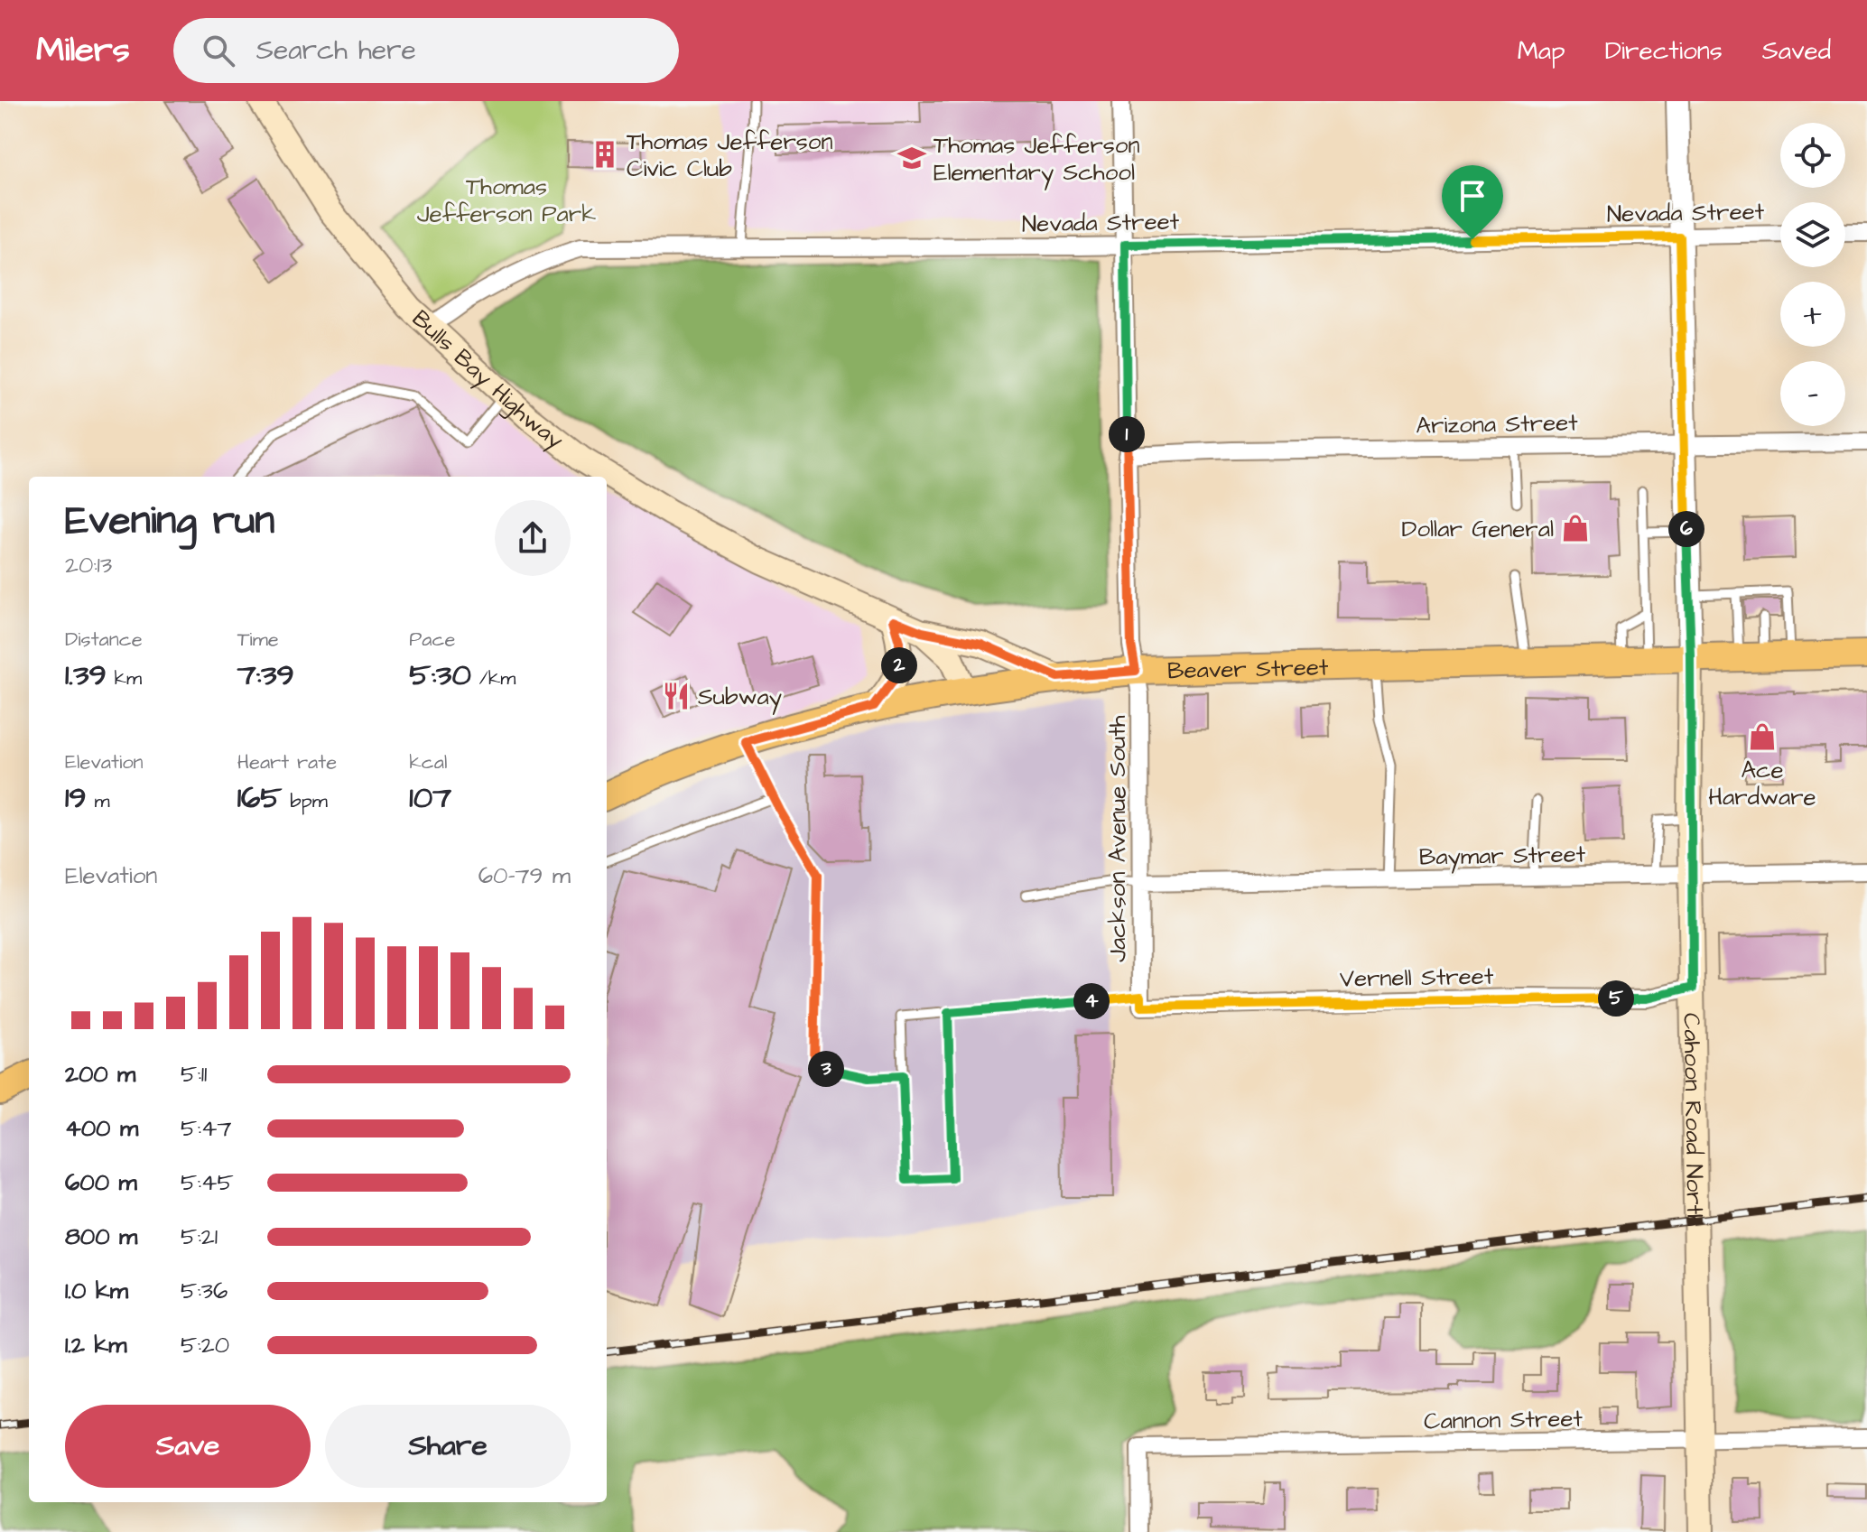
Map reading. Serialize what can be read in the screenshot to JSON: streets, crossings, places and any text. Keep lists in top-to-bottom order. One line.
{"streets":{"main road":["Bulls Bay Highway","Beaver Street","Cahoon Road North"],"street":["Nevada Street","Arizona Street","Jackson Avenue South","Baymar Street","Vernell Street","Cannon Street"]},"crossings":[["Nevada Street","Bulls Bay Highway"],["Nevada Street","Jackson Avenue South"],["Nevada Street","Cahoon Road North"],["Bulls Bay Highway","Beaver Street"],["Arizona Street","Jackson Avenue South"],["Arizona Street","Cahoon Road North"],["Beaver Street","Jackson Avenue South"],["Beaver Street","Cahoon Road North"],["Jackson Avenue South","Baymar Street"],["Jackson Avenue South","Vernell Street"],["Baymar Street","Cahoon Road North"],["Vernell Street","Cahoon Road North"],["Cahoon Road North","Cannon Street"]],"parks":["Thomas Jefferson Park"],"places":{"building":["Thomas Jefferson Civic Club"],"school or university":["Thomas Jefferson Elementary School"],"shop":["Dollar General","Ace Hardware"],"restaurant":["Subway"]},"page":{"header":"Milers","search":"Search here","nav":["Map","Directions","Saved"],"map_buttons":["+","−"],"pins":["1","6","2","5","4","3"],"heading":["Evening run","20:13"],"stats":[["Distance","1.39 km"],["Time","7:39"],["Pace","5:30 /km"],["Elevation","19 m"],["Heart rate","165 bpm"],["kcal","107"]],"chart":["Elevation","60–79 m"],"list":[{"name":"200 m","note":"5:11"},{"name":"400 m","note":"5:47"},{"name":"600 m","note":"5:45"},{"name":"800 m","note":"5:21"},{"name":"1.0 km","note":"5:36"},{"name":"1.2 km","note":"5:20"}],"buttons":["Save","Share"]}}
